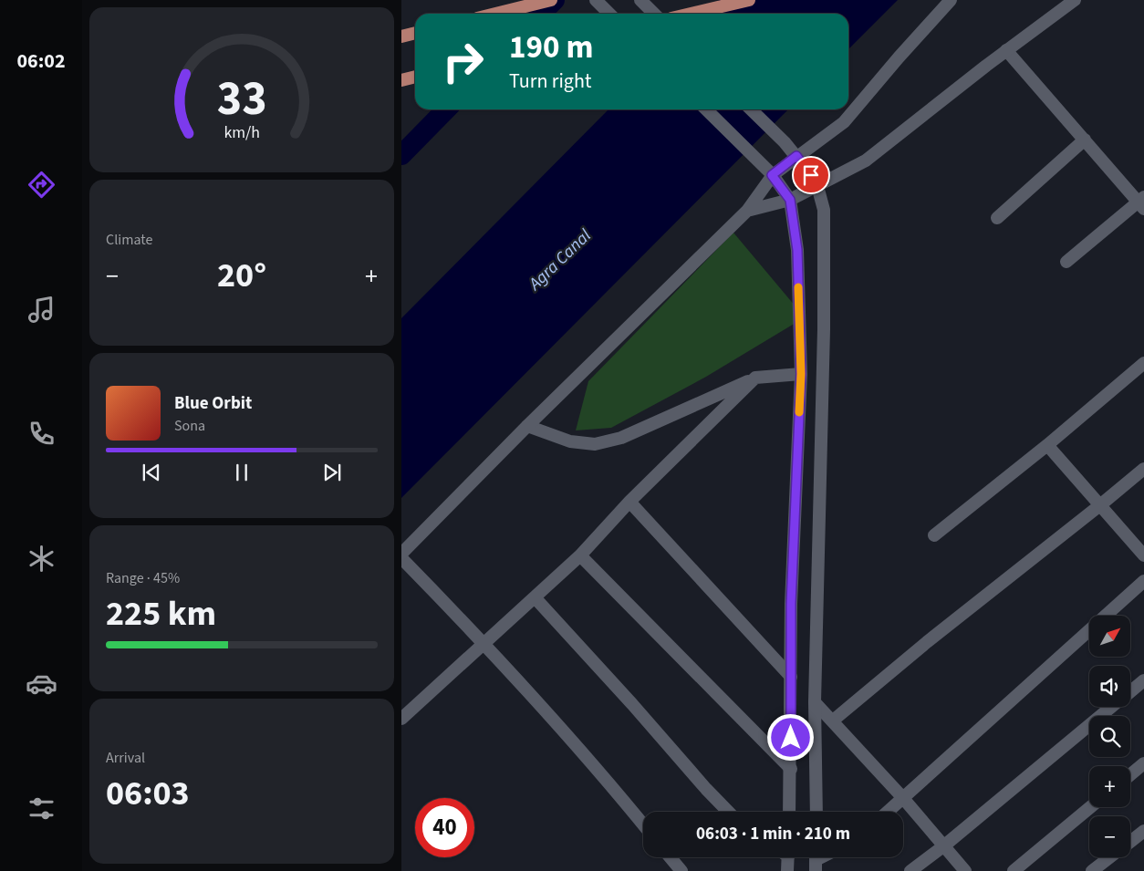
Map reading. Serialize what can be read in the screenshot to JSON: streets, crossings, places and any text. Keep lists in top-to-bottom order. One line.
{"water":["Agra Canal"],"north":"top right","page":{"tabs":"06:02","turn":["190 m","Turn right"],"tile":["Climate",["Range · 45%","225 km"],["Arrival","06:03"]],"heat":["−","20°","+"],"song":["Blue Orbit","Sona"],"map_buttons":["+","−"],"limit":"40","trip":"06:03 · 1 min · 210 m","gauge":["33","km/h"]}}
